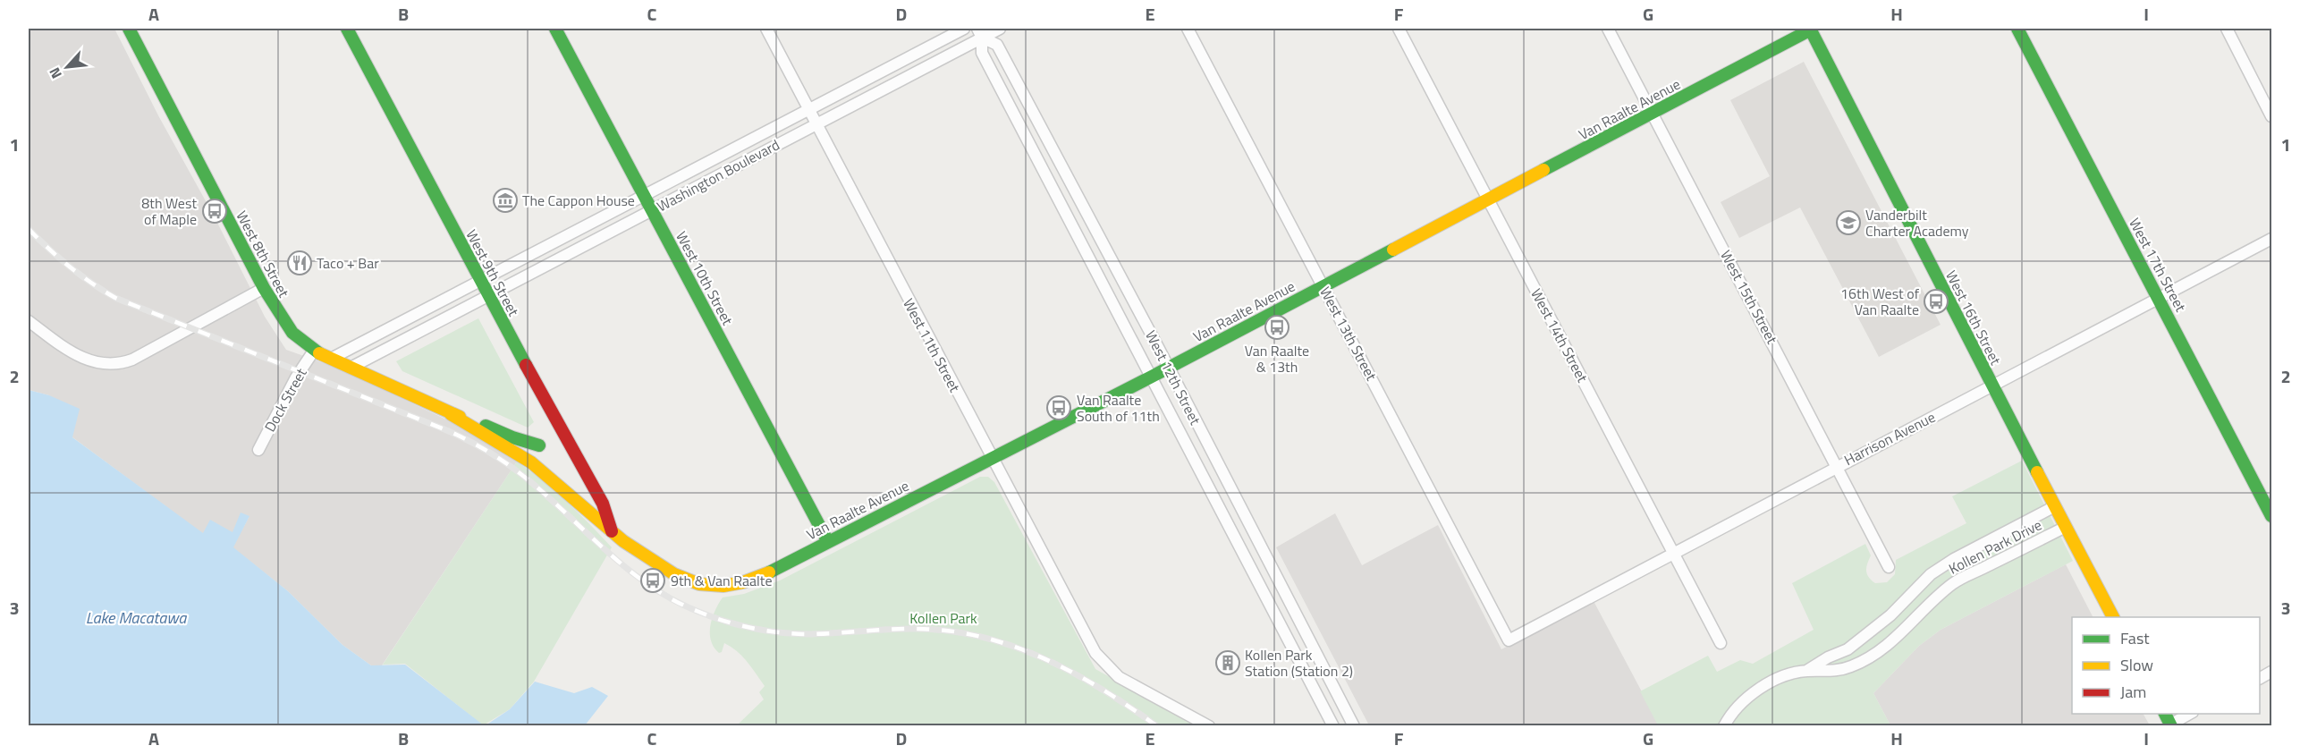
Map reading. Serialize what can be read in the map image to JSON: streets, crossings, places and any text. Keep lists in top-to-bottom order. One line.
{"streets":{"street":["Van Raalte Avenue","Washington Boulevard","West 8th Street","West 17th Street","West 9th Street","West 10th Street","West 15th Street","West 16th Street","West 13th Street","West 14th Street","West 11th Street","West 12th Street","Dock Street","Harrison Avenue","Kollen Park Drive"]},"crossings":[["Van Raalte Avenue","West 8th Street"],["Van Raalte Avenue","West 9th Street"],["Van Raalte Avenue","West 10th Street"],["Van Raalte Avenue","West 15th Street"],["Van Raalte Avenue","West 16th Street"],["Van Raalte Avenue","West 13th Street"],["Van Raalte Avenue","West 14th Street"],["Van Raalte Avenue","West 11th Street"],["Van Raalte Avenue","West 12th Street"],["Washington Boulevard","West 8th Street"],["Washington Boulevard","West 9th Street"],["Washington Boulevard","West 10th Street"],["Washington Boulevard","West 11th Street"],["Washington Boulevard","West 12th Street"],["West 8th Street","West 9th Street"],["West 8th Street","Dock Street"],["West 17th Street","Harrison Avenue"],["West 15th Street","Harrison Avenue"],["West 16th Street","Harrison Avenue"],["West 16th Street","Kollen Park Drive"],["West 13th Street","Harrison Avenue"],["West 14th Street","Harrison Avenue"]],"water":["Lake Macatawa"],"parks":["Kollen Park"],"places":{"museum":["The Cappon House"],"bus stop":["8th West of Maple","16th West of Van Raalte","Van Raalte & 13th","Van Raalte South of 11th","9th & Van Raalte"],"school or university":["Vanderbilt Charter Academy"],"restaurant":["Taco + Bar"],"building":["Kollen Park Station (Station 2)"]},"legend":["Fast","Slow","Jam"],"north":"bottom left","grid":{"columns":["A","B","C","D","E","F","G","H","I"],"rows":["1","2","3"]}}
